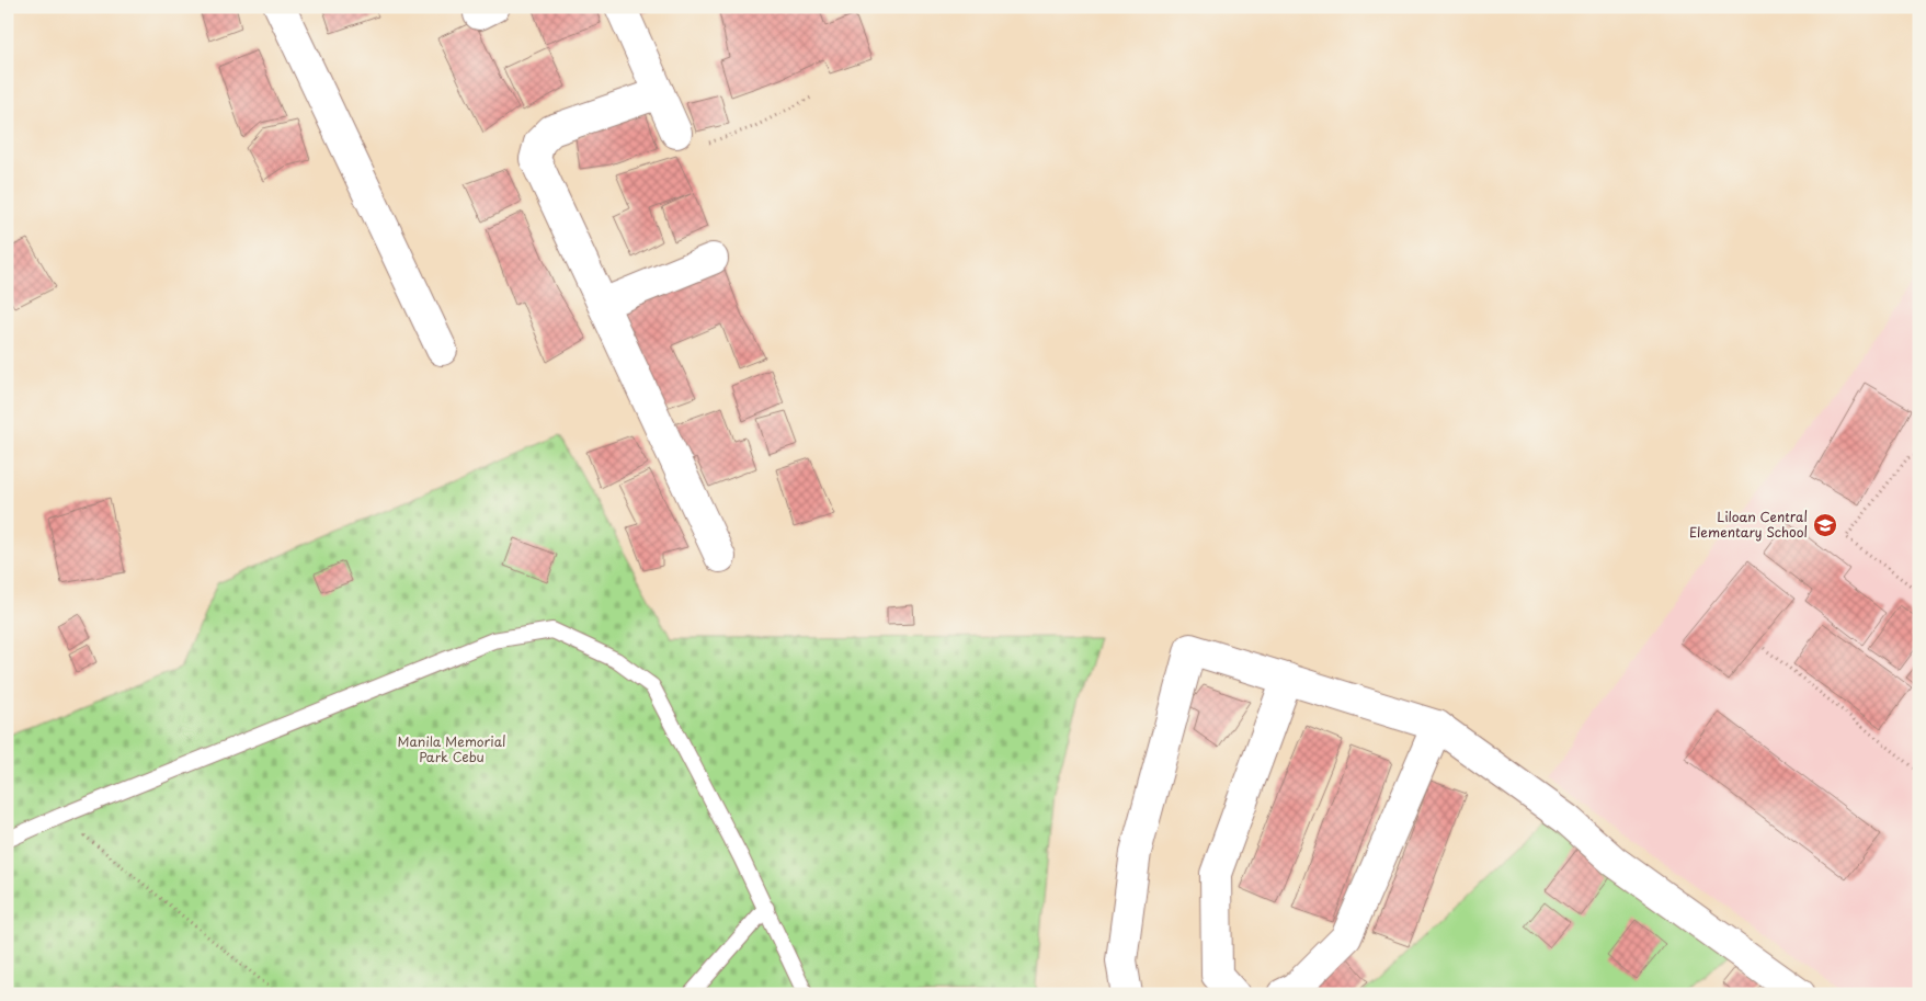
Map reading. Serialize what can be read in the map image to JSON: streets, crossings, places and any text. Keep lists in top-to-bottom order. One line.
{"parks":["Manila Memorial Park Cebu"],"places":{"school or university":["Liloan Central Elementary School"]}}
